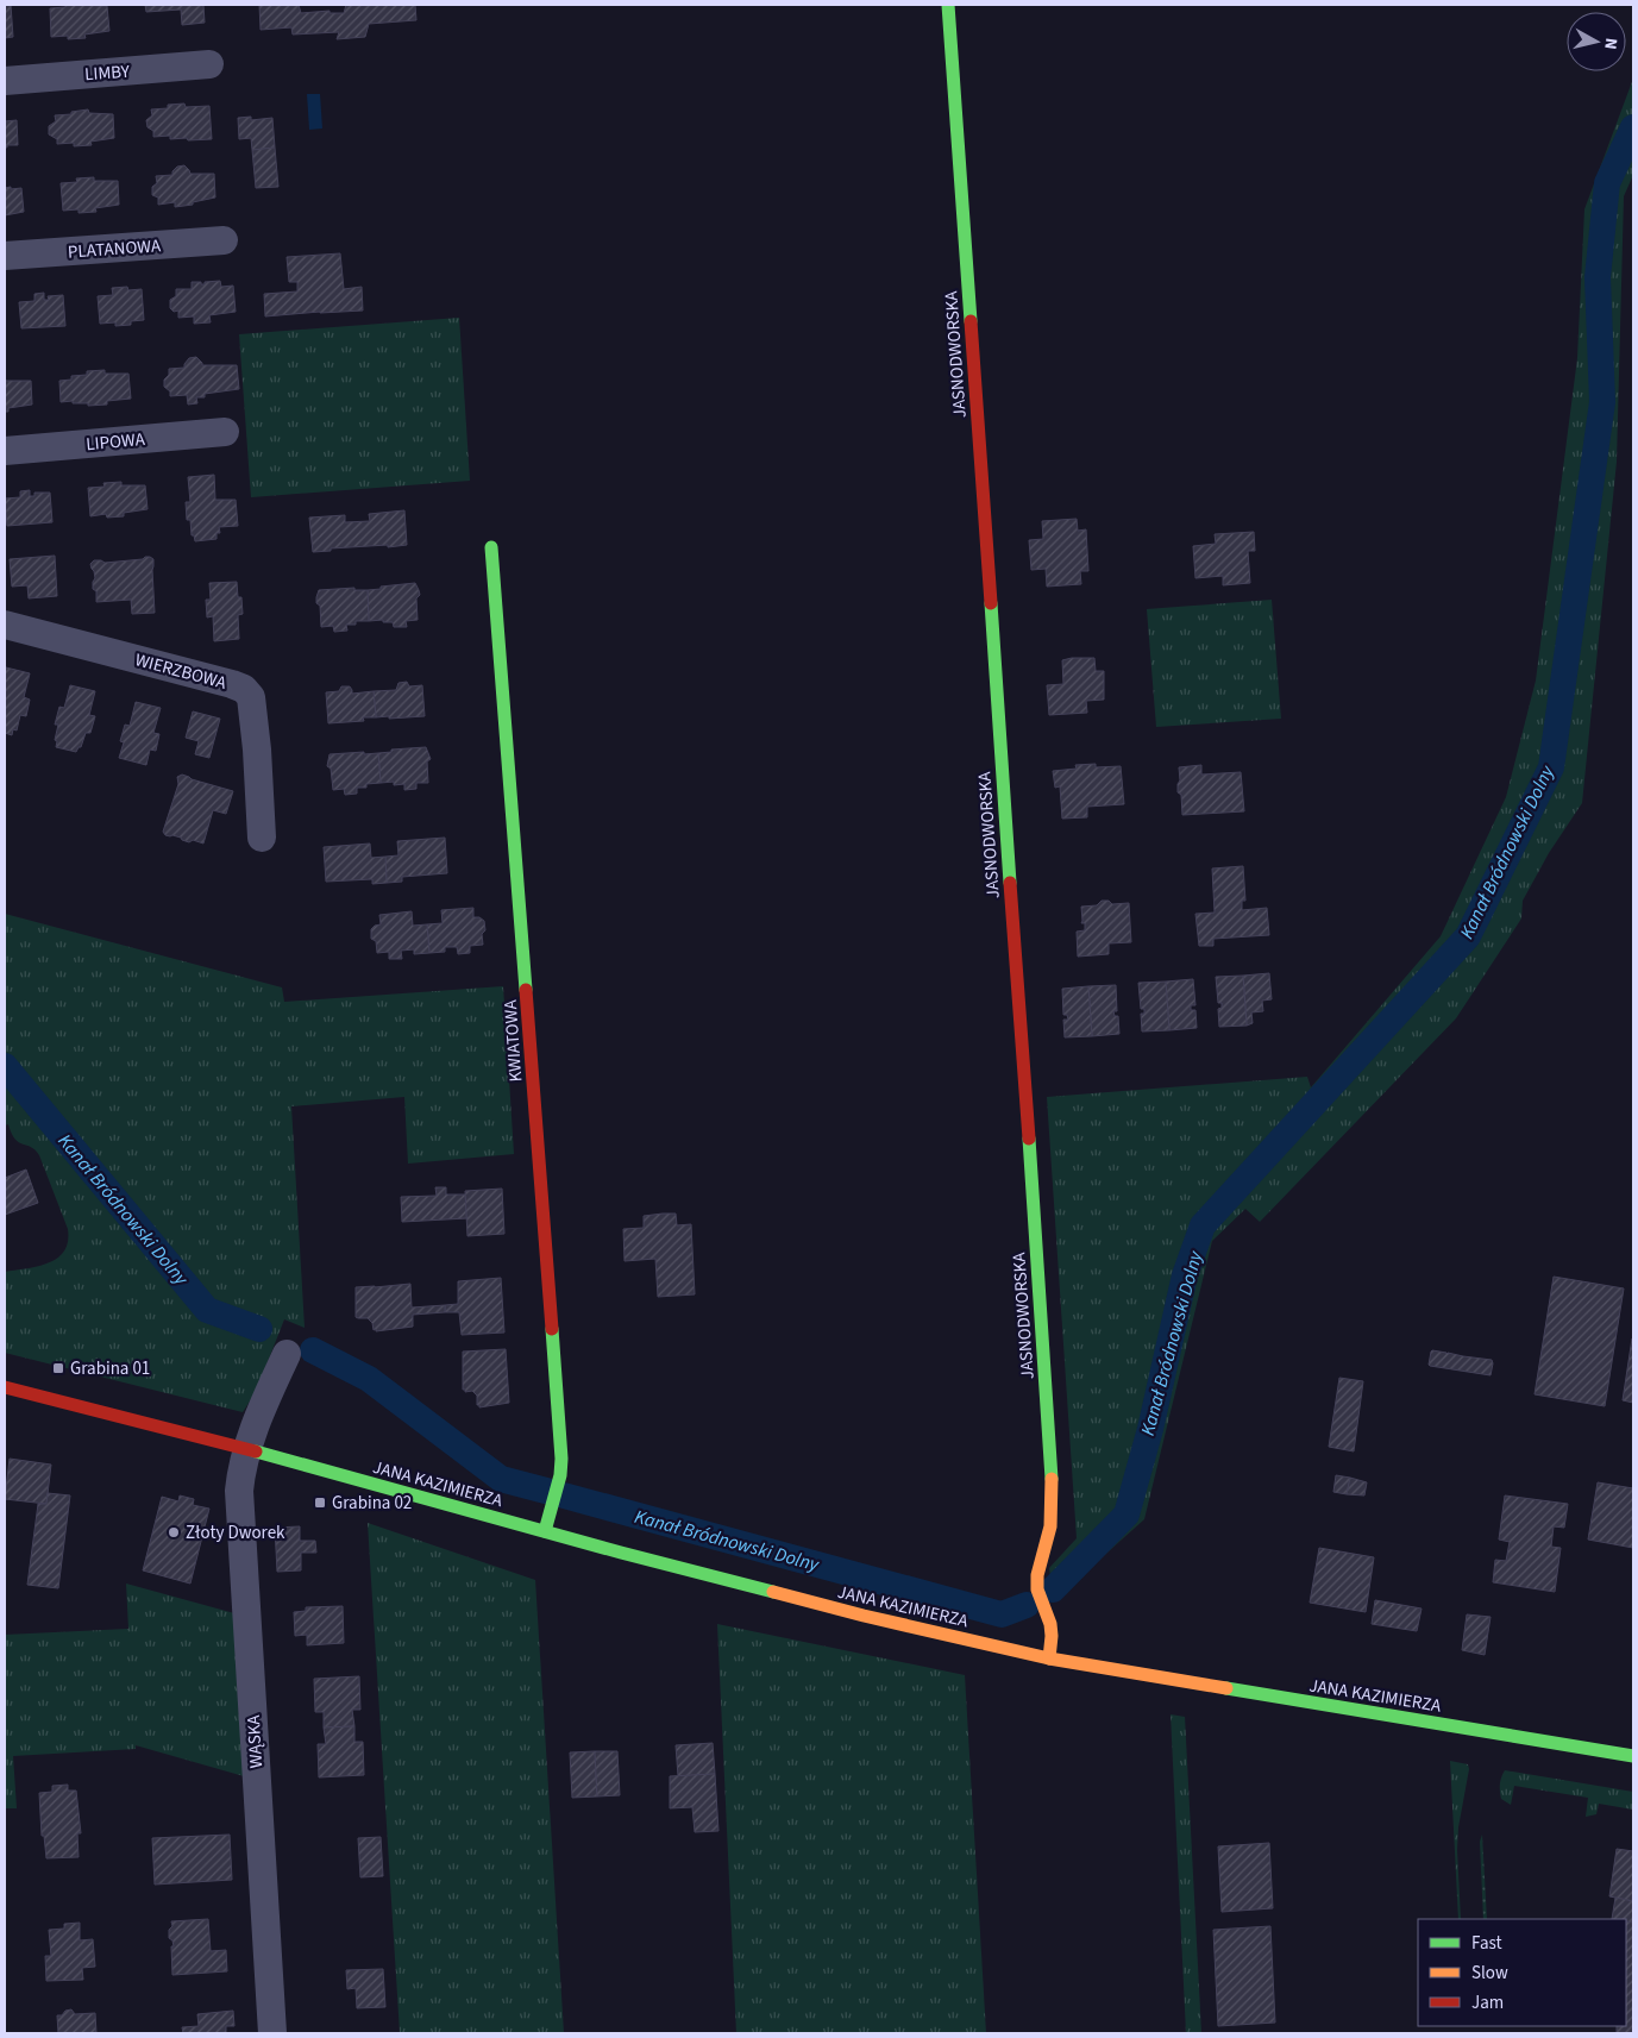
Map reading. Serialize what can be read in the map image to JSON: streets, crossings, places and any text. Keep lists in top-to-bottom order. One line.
{"streets":{"street":["LIMBY","PLATANOWA","JASNODWORSKA","LIPOWA","WIERZBOWA","KWIATOWA","JANA KAZIMIERZA","WĄSKA"]},"crossings":[["JASNODWORSKA","JANA KAZIMIERZA"],["KWIATOWA","JANA KAZIMIERZA"],["JANA KAZIMIERZA","WĄSKA"]],"water":["Kanał Bródnowski Dolny"],"places":{"transit":["Grabina 01","Grabina 02"],"other":["Złoty Dworek"]},"legend":["Fast","Slow","Jam"],"north":"right"}
